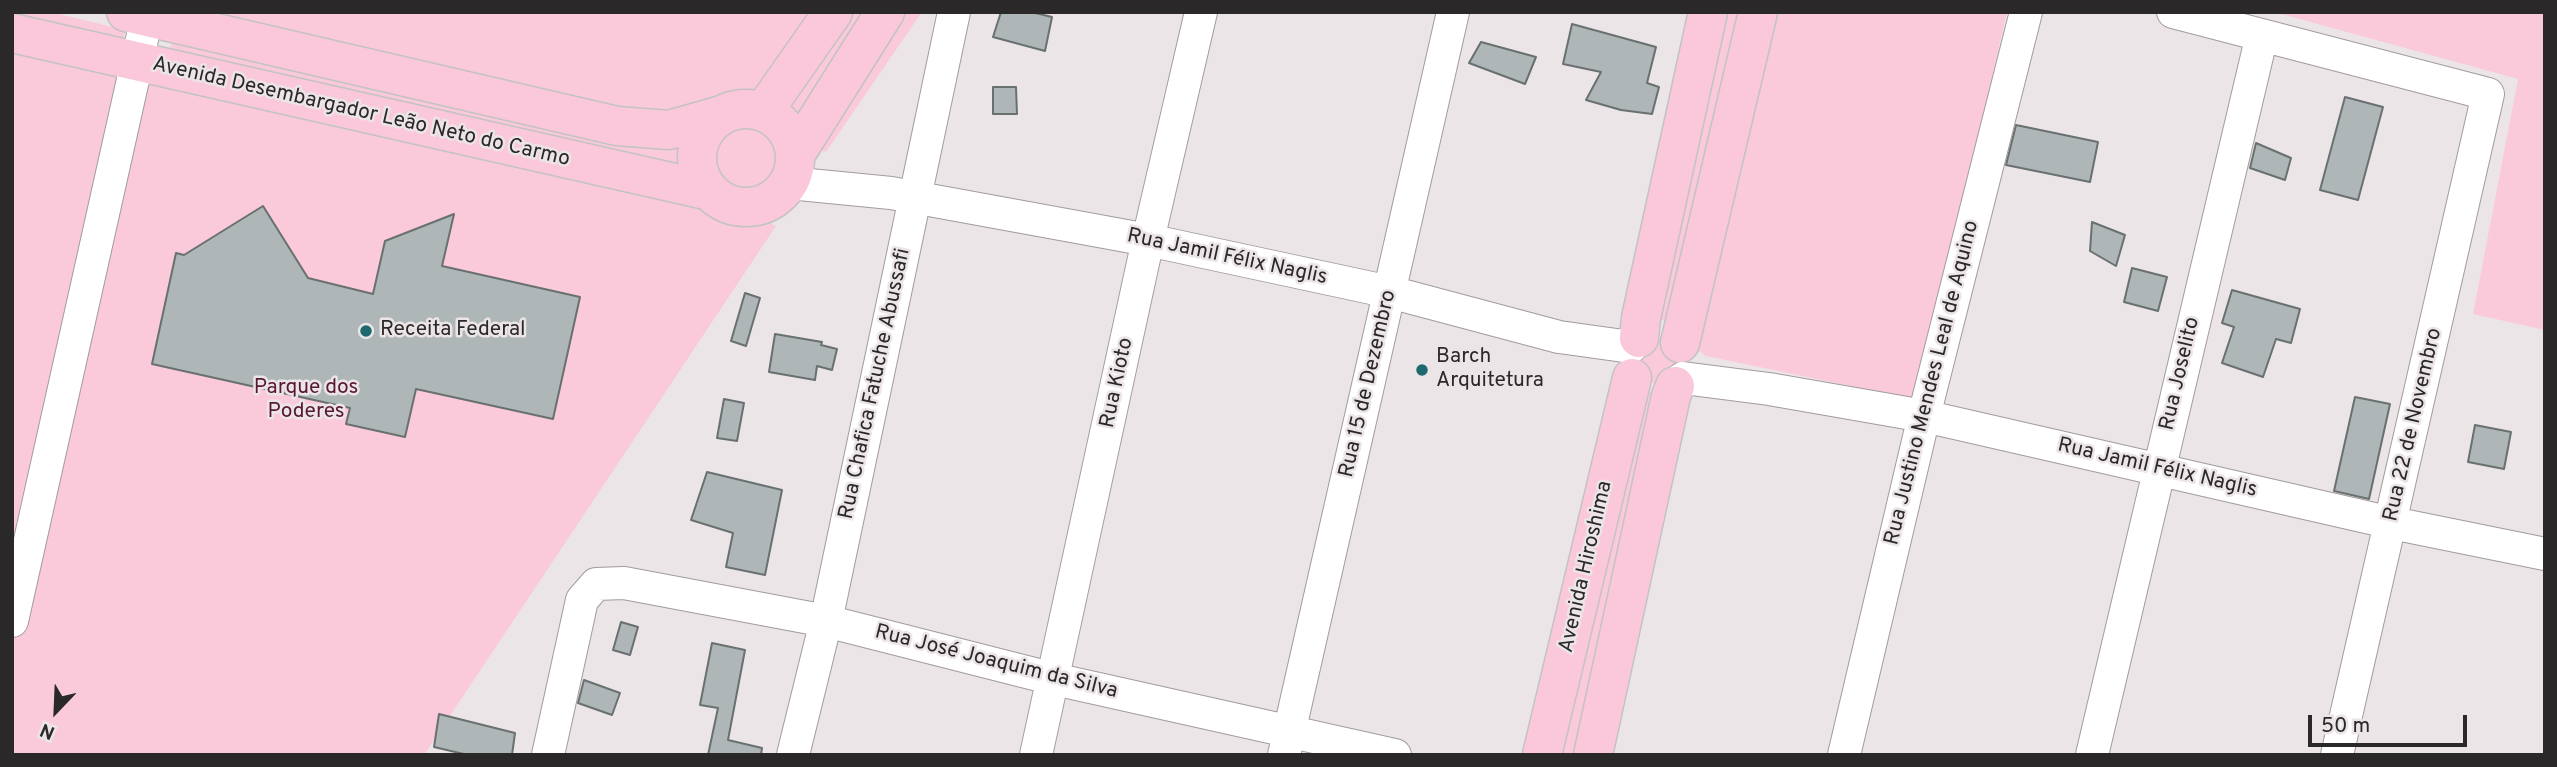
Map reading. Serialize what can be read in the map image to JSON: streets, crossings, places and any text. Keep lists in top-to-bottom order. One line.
{"streets":{"main road":["Avenida Desembargador Leão Neto do Carmo","Avenida Hiroshima"],"street":["Rua Jamil Félix Naglis","Rua Joselito","Rua Kioto","Rua Justino Mendes Leal de Aquino","Rua Chafica Fatuche Abussafi","Rua 15 de Dezembro","Rua 22 de Novembro","Rua José Joaquim da Silva"]},"crossings":[["Avenida Desembargador Leão Neto do Carmo","Rua Jamil Félix Naglis"],["Rua Jamil Félix Naglis","Rua Joselito"],["Rua Jamil Félix Naglis","Rua Kioto"],["Rua Jamil Félix Naglis","Rua Justino Mendes Leal de Aquino"],["Rua Jamil Félix Naglis","Rua Chafica Fatuche Abussafi"],["Rua Jamil Félix Naglis","Rua 15 de Dezembro"],["Rua Jamil Félix Naglis","Rua 22 de Novembro"],["Rua Jamil Félix Naglis","Avenida Hiroshima"],["Rua Joselito","Rua 22 de Novembro"],["Rua Kioto","Rua José Joaquim da Silva"],["Rua Chafica Fatuche Abussafi","Rua José Joaquim da Silva"],["Rua 15 de Dezembro","Rua José Joaquim da Silva"]],"parks":["Parque dos Poderes"],"places":["Receita Federal","Barch Arquitetura"],"scale_bar":"50 m","north":"bottom left"}
